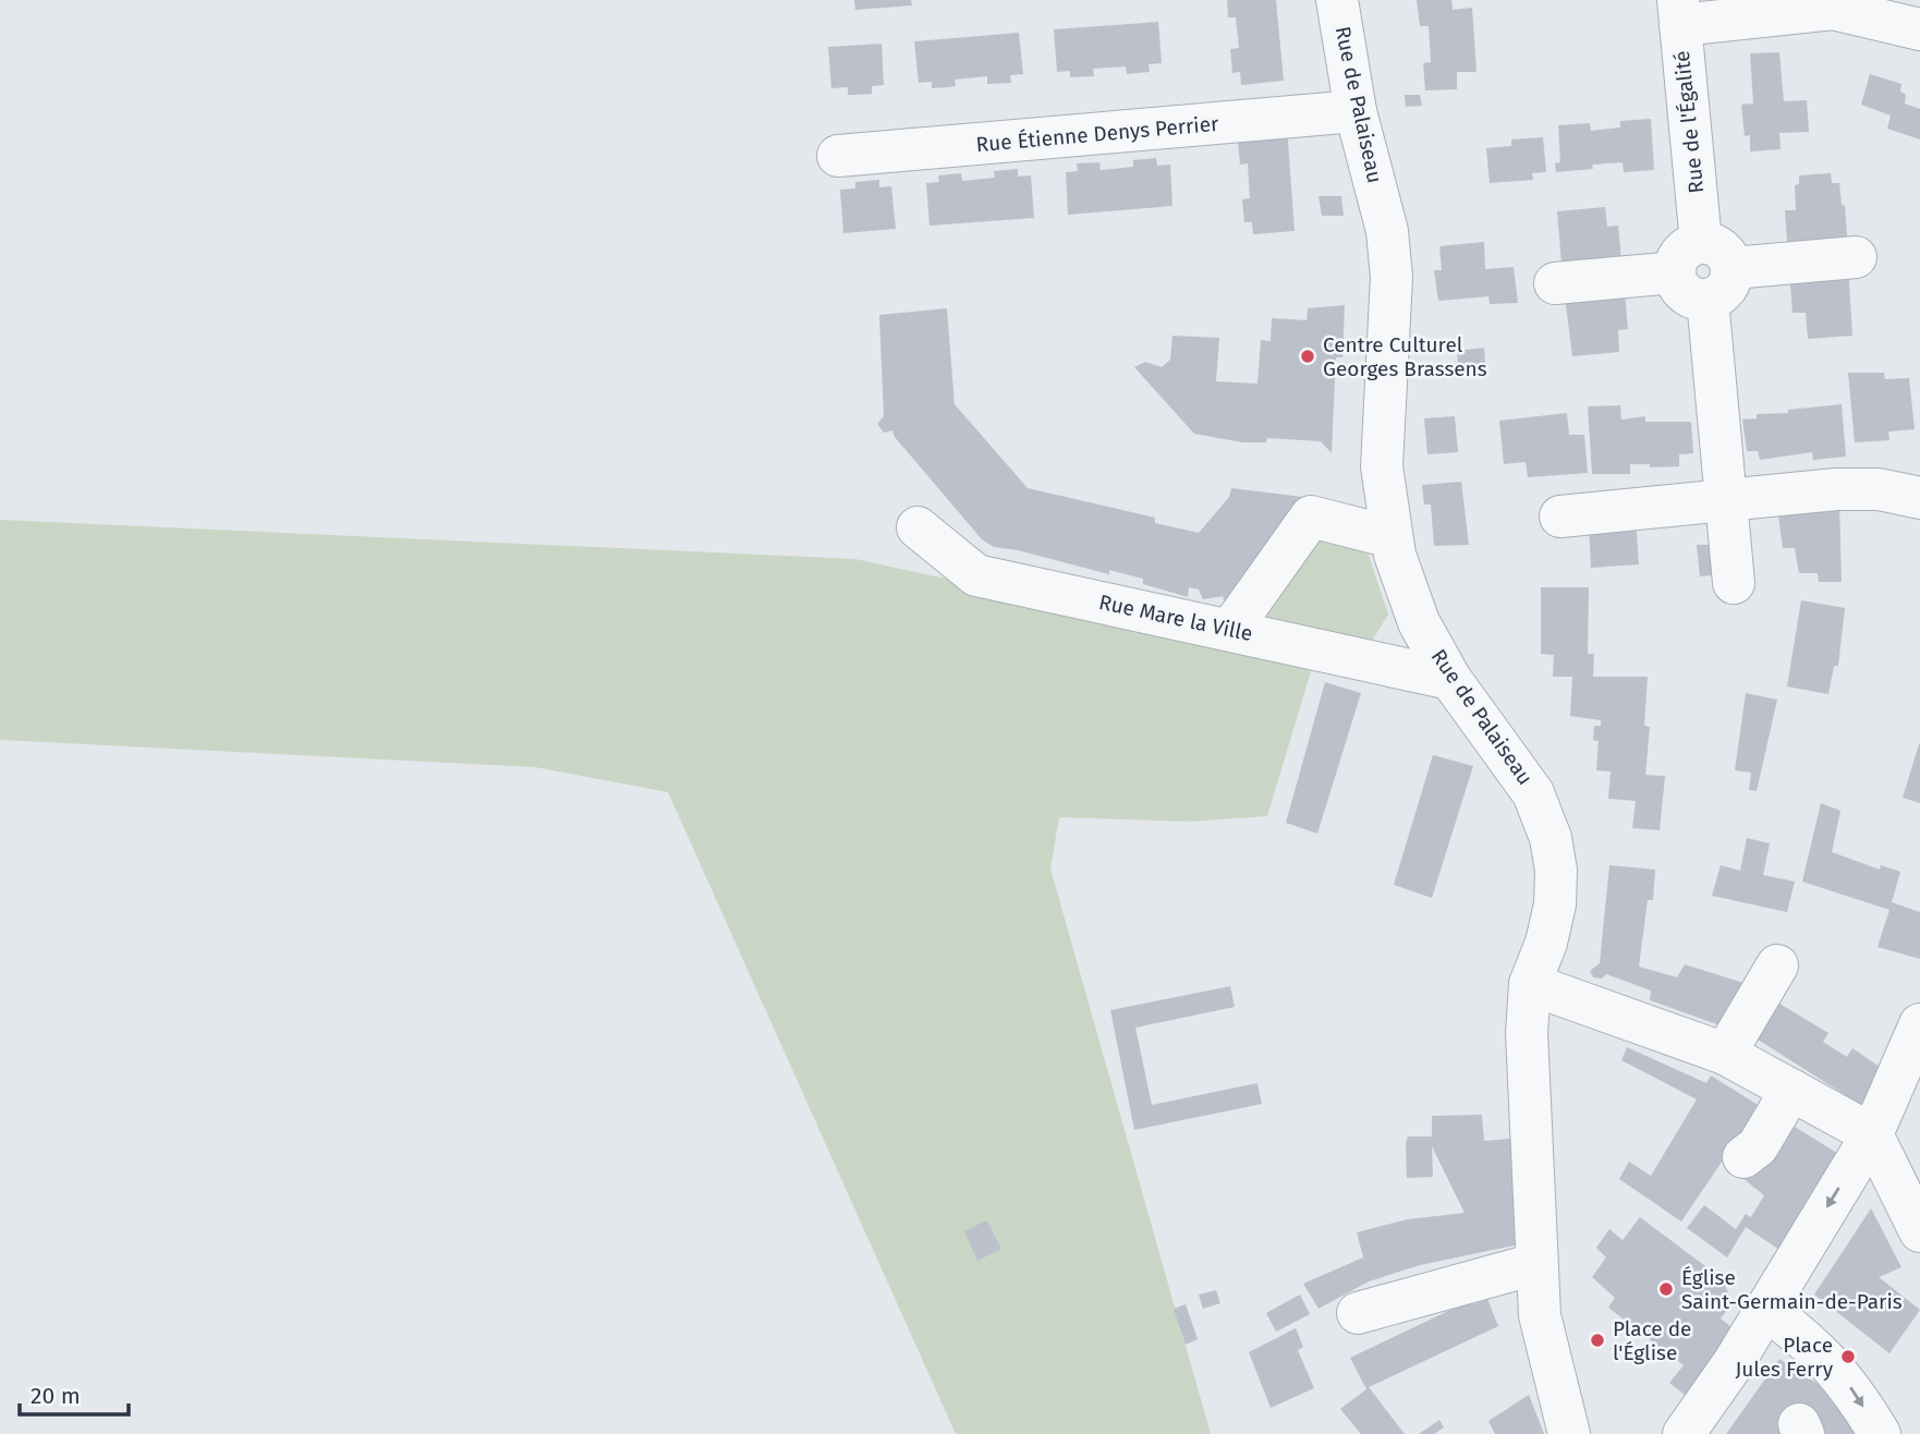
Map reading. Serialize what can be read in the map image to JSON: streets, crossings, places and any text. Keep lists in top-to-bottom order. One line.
{"streets":{"street":["Rue de Palaiseau","Rue de l'Égalité","Rue Étienne Denys Perrier","Rue Mare la Ville"]},"crossings":[["Rue de Palaiseau","Rue Étienne Denys Perrier"],["Rue de Palaiseau","Rue Mare la Ville"]],"places":["Centre Culturel Georges Brassens","Église Saint-Germain-de-Paris","Place de l'Église","Place Jules Ferry"],"scale_bar":"20 m"}
